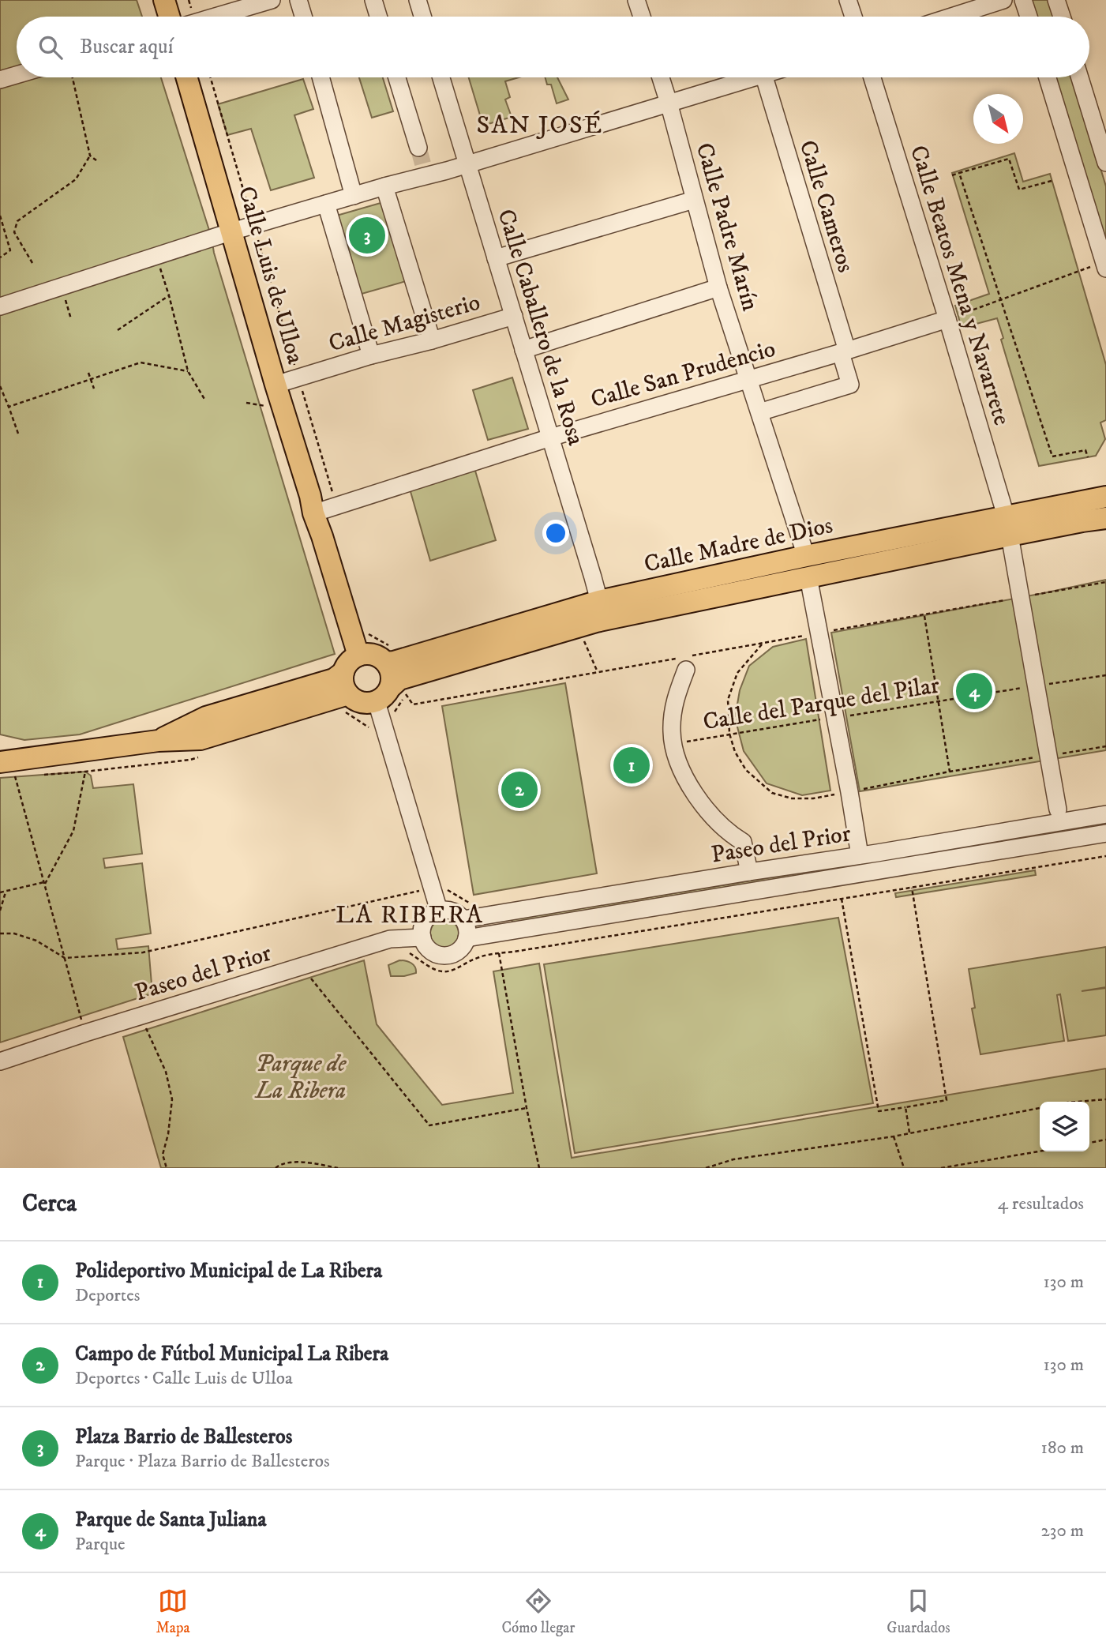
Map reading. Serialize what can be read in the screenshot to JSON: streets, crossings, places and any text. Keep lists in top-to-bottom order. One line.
{"streets":{"main road":["Calle Luis de Ulloa","Calle Madre de Dios"],"street":["Calle Cameros","Calle Padre Marín","Calle Beatos Mena y Navarrete","Calle Magisterio","Calle Caballero de la Rosa","Calle San Prudencio","Paseo del Prior"],"path":["Calle del Parque del Pilar"]},"crossings":[["Calle Cameros","Calle San Prudencio"],["Calle Padre Marín","Calle San Prudencio"],["Calle Padre Marín","Calle Madre de Dios"],["Calle Luis de Ulloa","Calle Magisterio"],["Calle Luis de Ulloa","Calle San Prudencio"],["Calle Luis de Ulloa","Calle Madre de Dios"],["Calle Beatos Mena y Navarrete","Calle San Prudencio"],["Calle Beatos Mena y Navarrete","Calle Madre de Dios"],["Calle Beatos Mena y Navarrete","Calle del Parque del Pilar"],["Calle Magisterio","Calle Caballero de la Rosa"],["Calle Caballero de la Rosa","Calle San Prudencio"],["Calle Caballero de la Rosa","Calle Madre de Dios"]],"districts":["SAN JOSÉ","LA RIBERA"],"parks":["Parque de La Ribera"],"north":"bottom right","page":{"search":"Buscar aquí","pins":["3","4","1","2"],"heading":["Cerca","4 resultados"],"list":[{"mark":"1","name":"Polideportivo Municipal de La Ribera","note":"Deportes","value":"130 m"},{"mark":"2","name":"Campo de Fútbol Municipal La Ribera","note":"Deportes · Calle Luis de Ulloa","value":"130 m"},{"mark":"3","name":"Plaza Barrio de Ballesteros","note":"Parque · Plaza Barrio de Ballesteros","value":"180 m"},{"mark":"4","name":"Parque de Santa Juliana","note":"Parque","value":"230 m"}],"nav":["Mapa","Cómo llegar","Guardados"]}}
